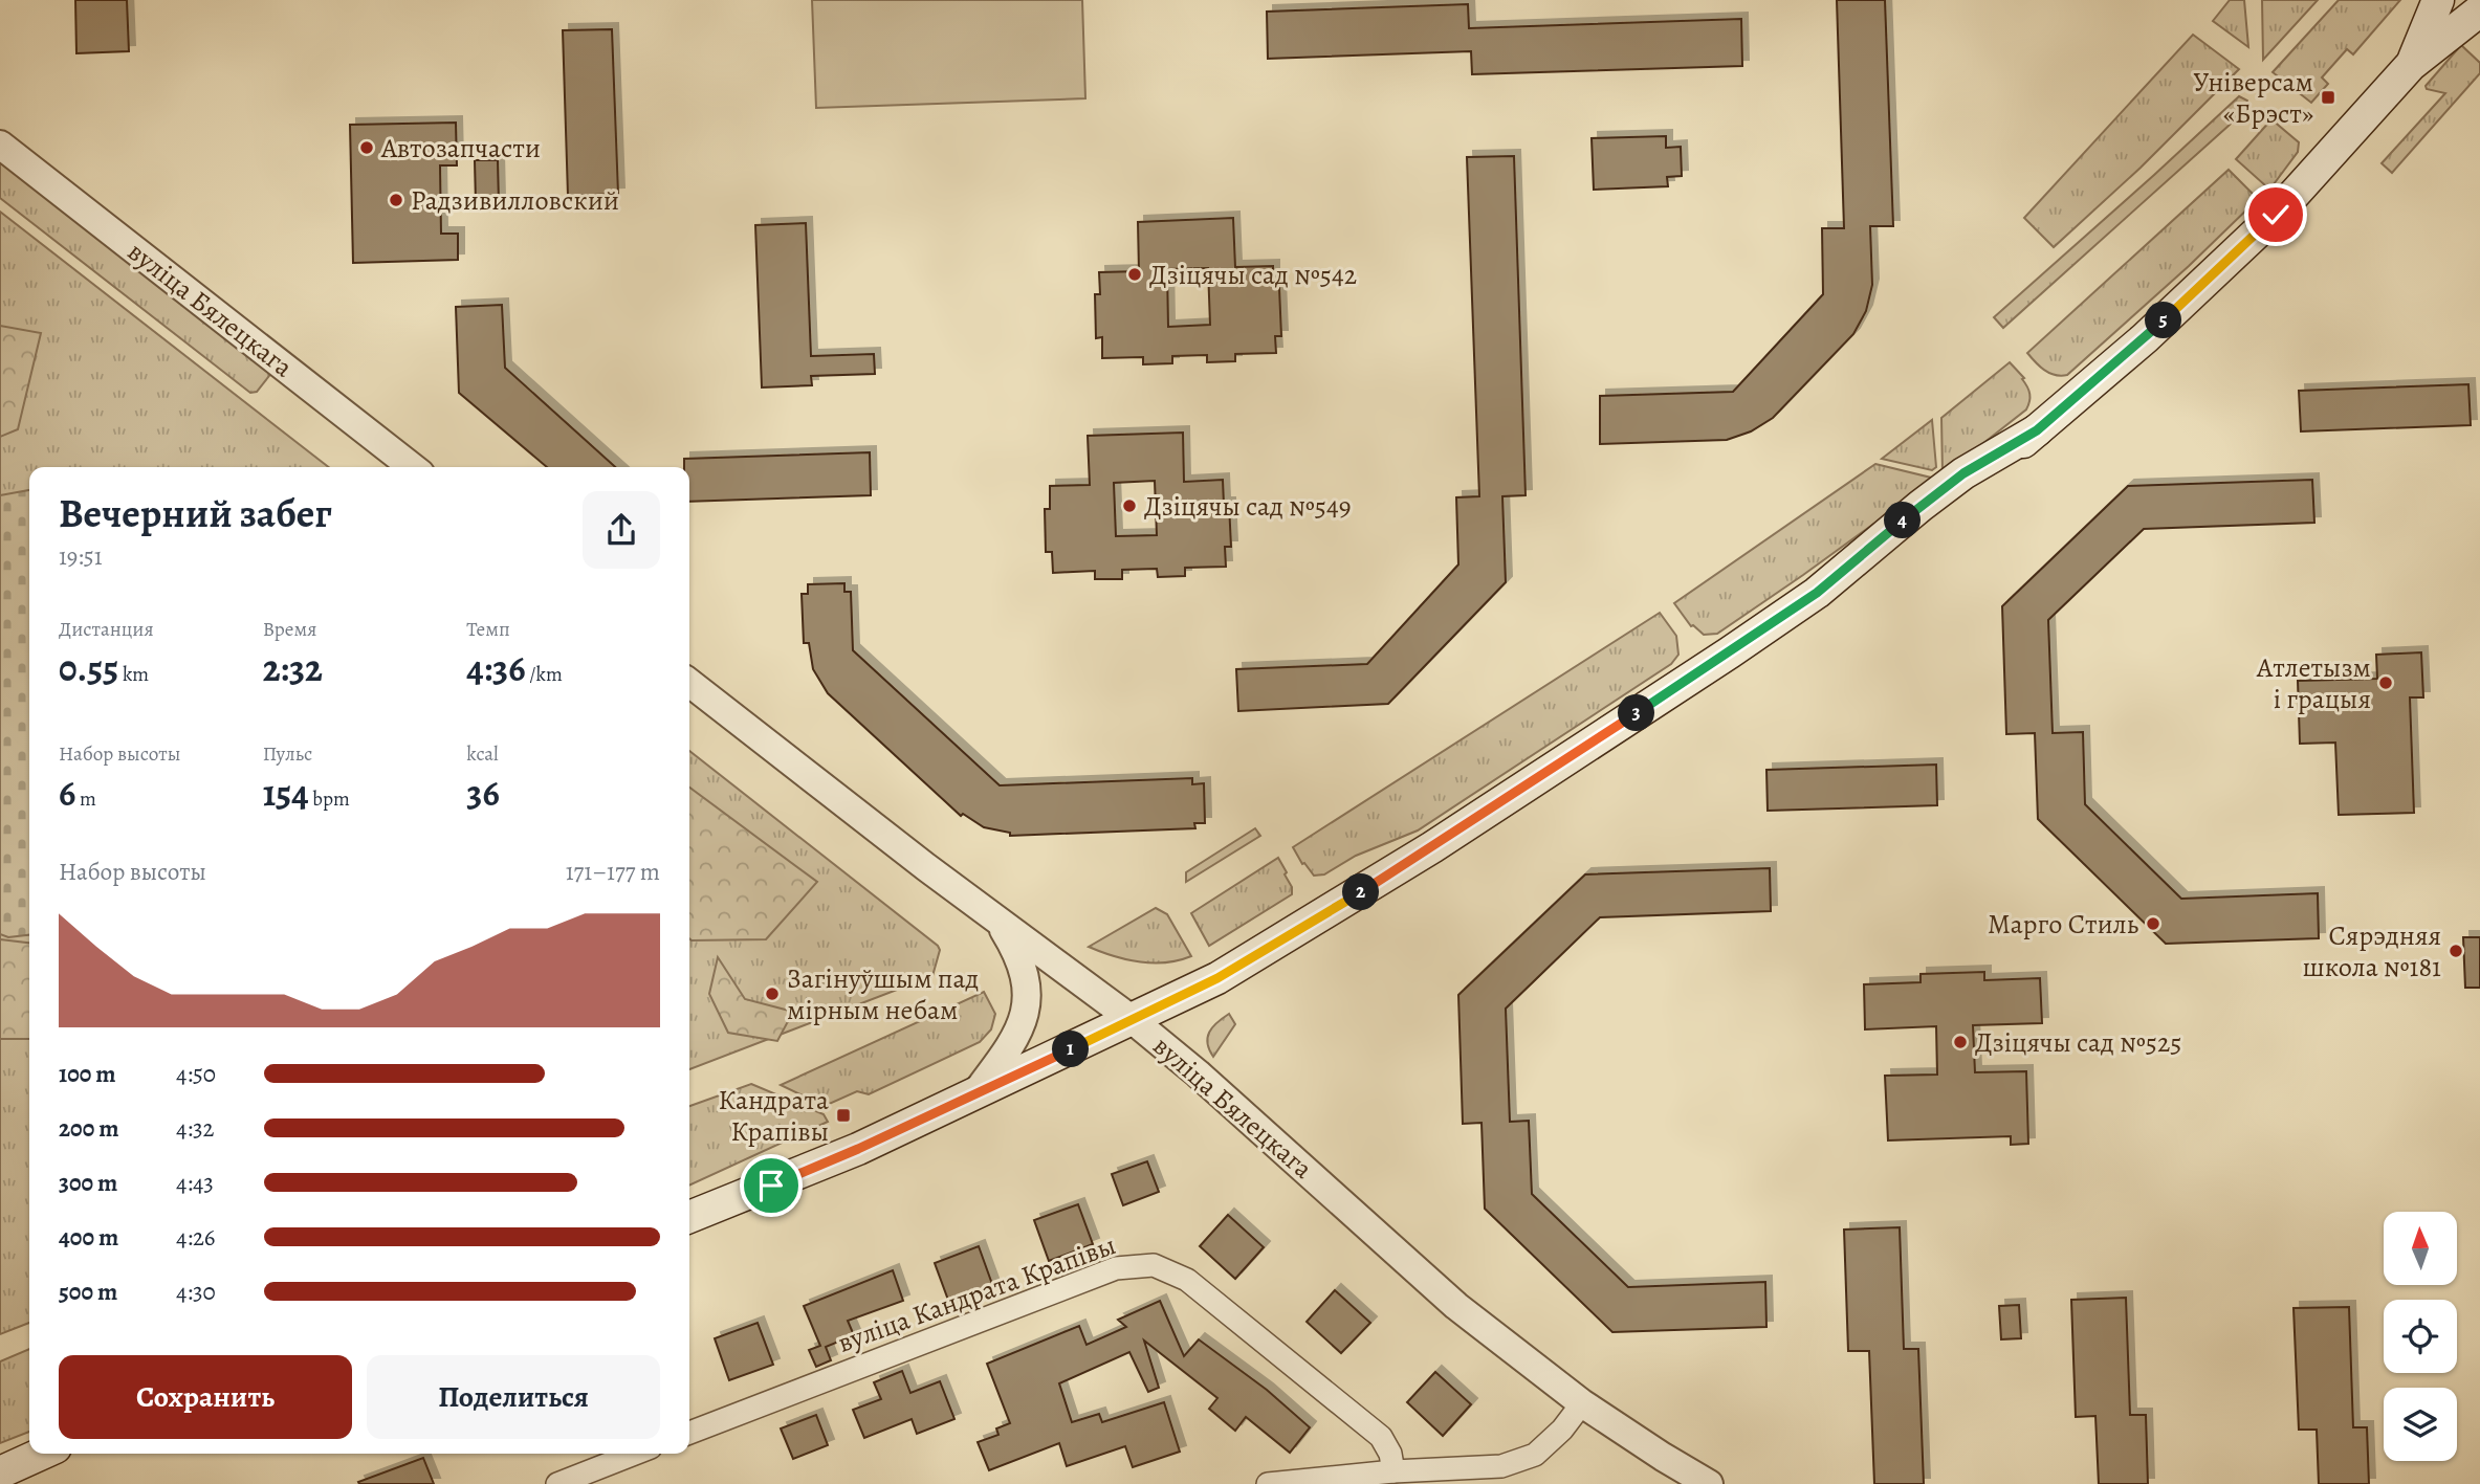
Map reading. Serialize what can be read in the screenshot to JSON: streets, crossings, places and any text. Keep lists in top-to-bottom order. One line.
{"streets":{"street":["вуліца Бялецкага","вуліца Кандрата Крапівы"]},"places":{"transit":["Універсам «Брэст»","Кандрата Крапівы"],"other":["Автозапчасти","Радзивилловский","Дзіцячы сад №542","Дзіцячы сад №549","Атлетызм і грацыя","Марго Стиль","Сярэдняя школа №181","Загінуўшым пад мірным небам","Дзіцячы сад №525"]},"north":"top","page":{"pins":["5","4","3","2","1"],"heading":["Вечерний забег","19:51"],"stats":[["Дистанция","0.55 km"],["Время","2:32"],["Темп","4:36 /km"],["Набор высоты","6 m"],["Пульс","154 bpm"],["kcal","36"]],"chart":["Набор высоты","171–177 m"],"list":[{"name":"100 m","note":"4:50"},{"name":"200 m","note":"4:32"},{"name":"300 m","note":"4:43"},{"name":"400 m","note":"4:26"},{"name":"500 m","note":"4:30"}],"buttons":["Сохранить","Поделиться"]}}
